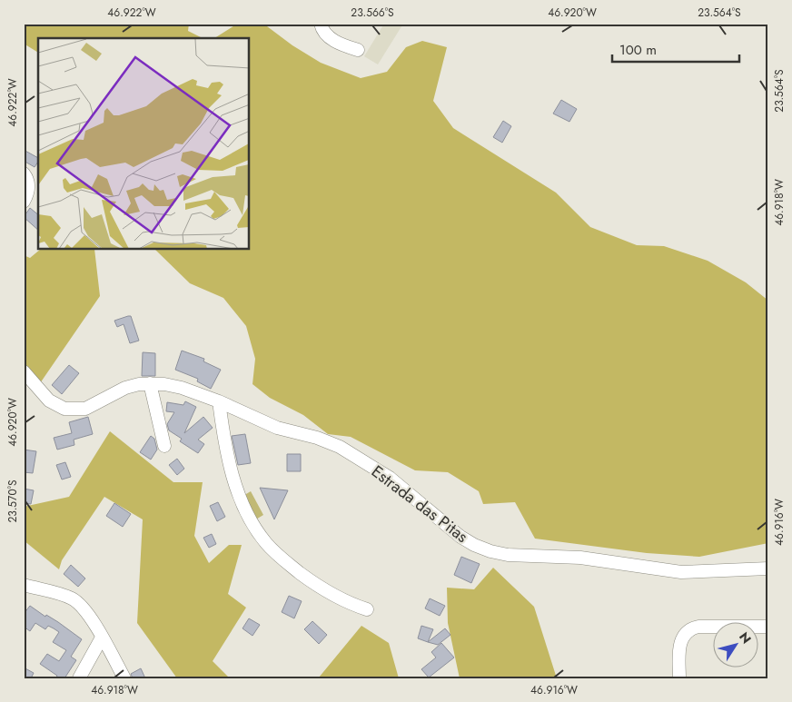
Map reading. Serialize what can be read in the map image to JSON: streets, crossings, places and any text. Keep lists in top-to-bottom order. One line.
{"streets":{"street":["Estrada das Pitas"]},"scale_bar":"100 m","north":"top right","coordinates":["46.922°W","23.566°S","46.920°W","23.564°S","46.918°W","23.570°S","46.916°W"]}
